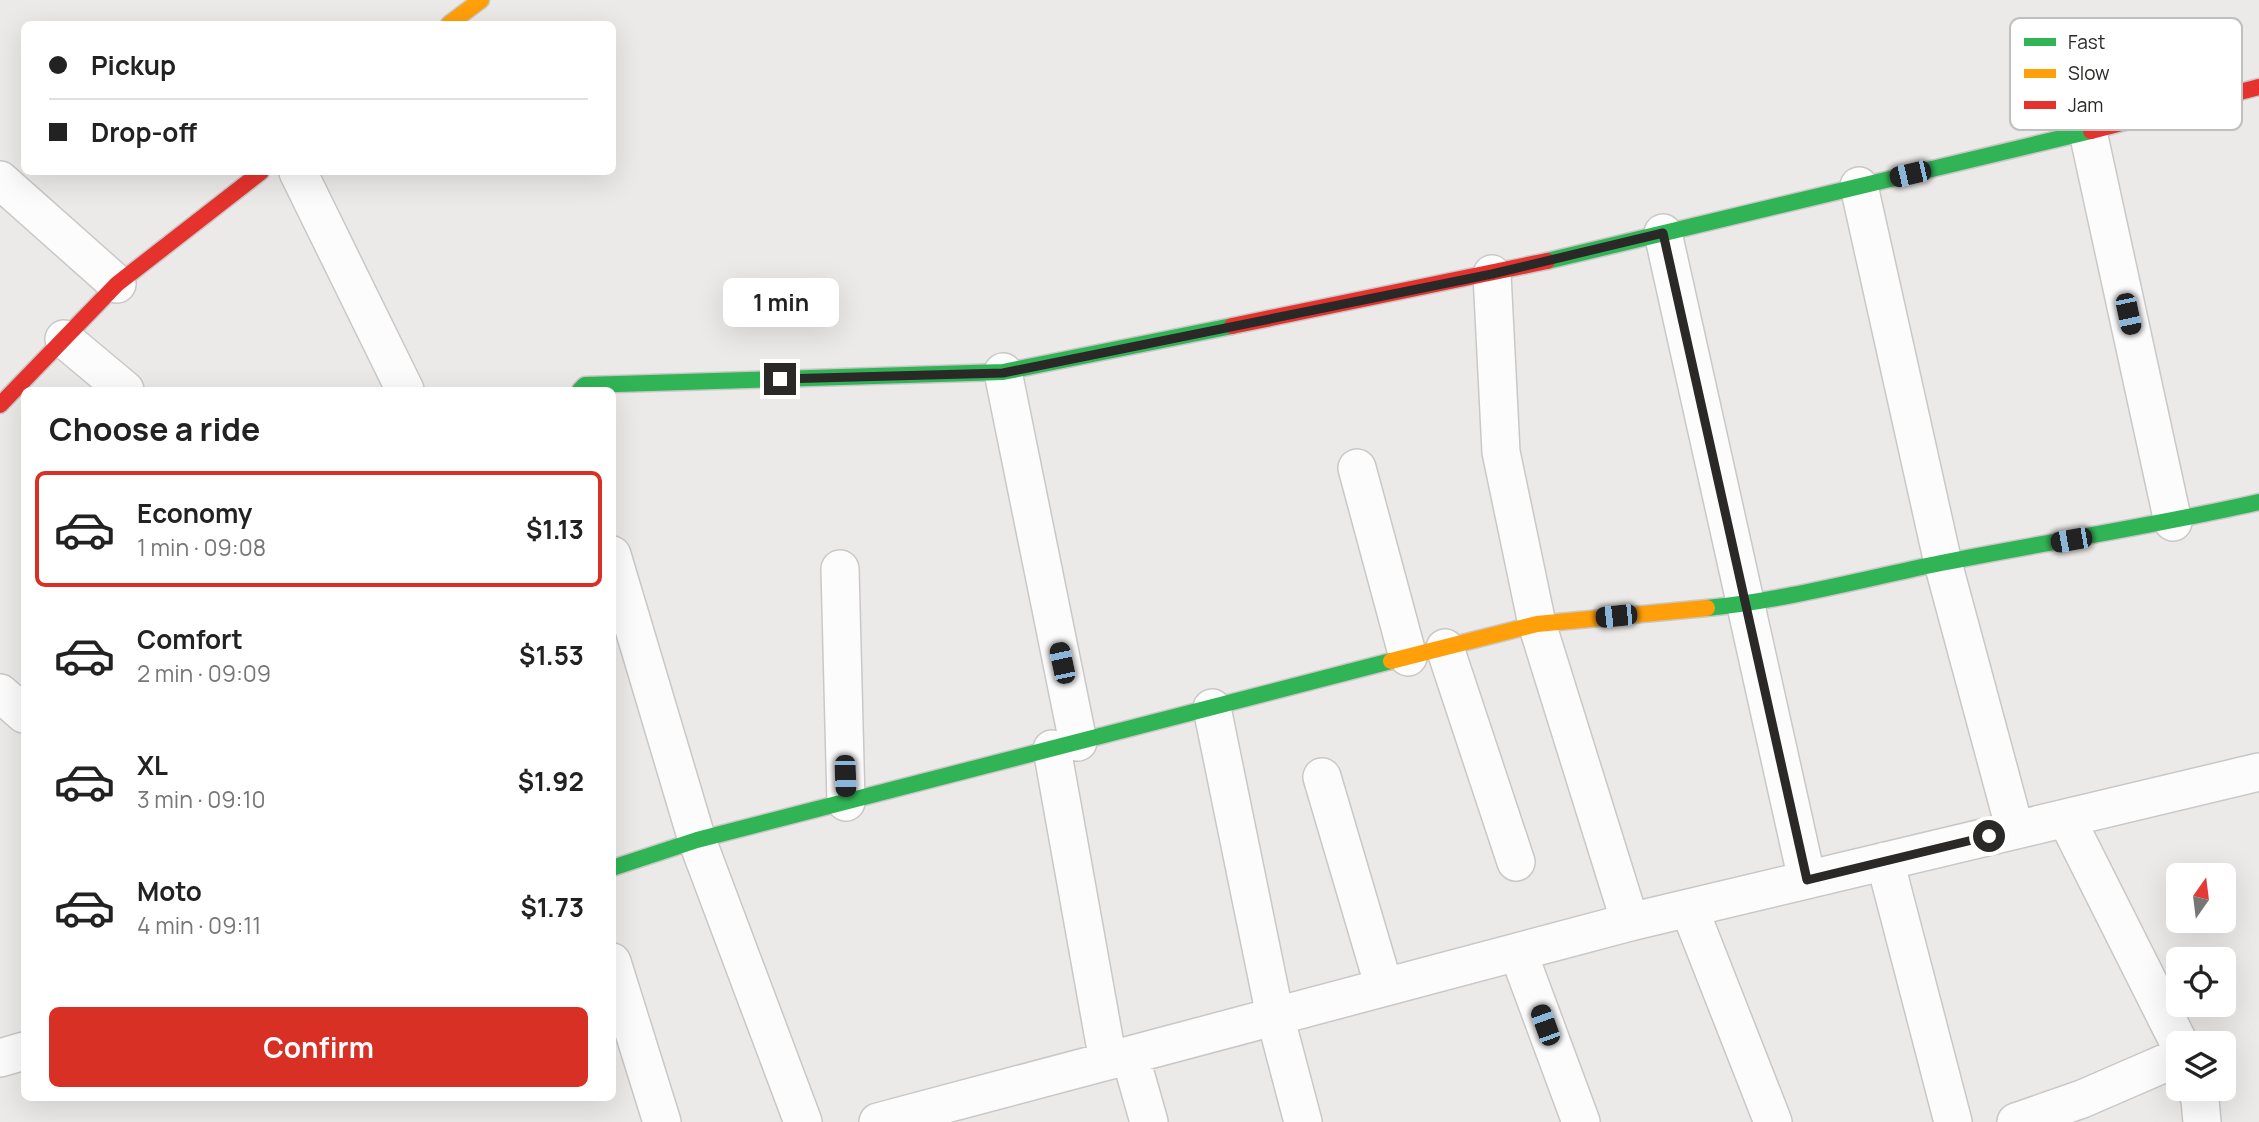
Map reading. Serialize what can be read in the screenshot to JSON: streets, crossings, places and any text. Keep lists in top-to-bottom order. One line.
{"legend":["Fast","Slow","Jam"],"north":"top","page":{"banner":["Pickup","Drop-off"],"bubble":"1 min","heading":"Choose a ride","list":[{"name":"Economy","note":"1 min · 09:08","value":"$1.13"},{"name":"Comfort","note":"2 min · 09:09","value":"$1.53"},{"name":"XL","note":"3 min · 09:10","value":"$1.92"},{"name":"Moto","note":"4 min · 09:11","value":"$1.73"}],"buttons":"Confirm"}}
